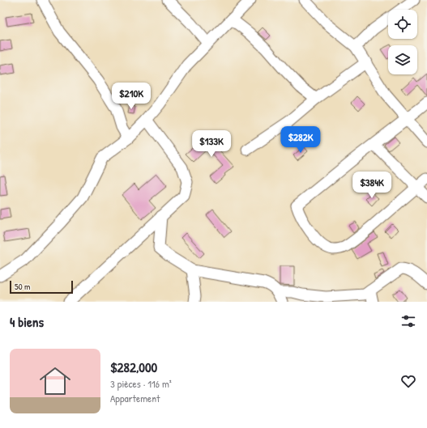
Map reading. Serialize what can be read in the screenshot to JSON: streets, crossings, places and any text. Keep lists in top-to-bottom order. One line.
{"scale_bar":"50 m","page":{"price":["$210K","$282K","$133K","$384K"],"scale":"50 m","heading":"4 biens","list":[{"name":"$282,000","note":"3 pièces · 116 m² · Appartement"}]}}
